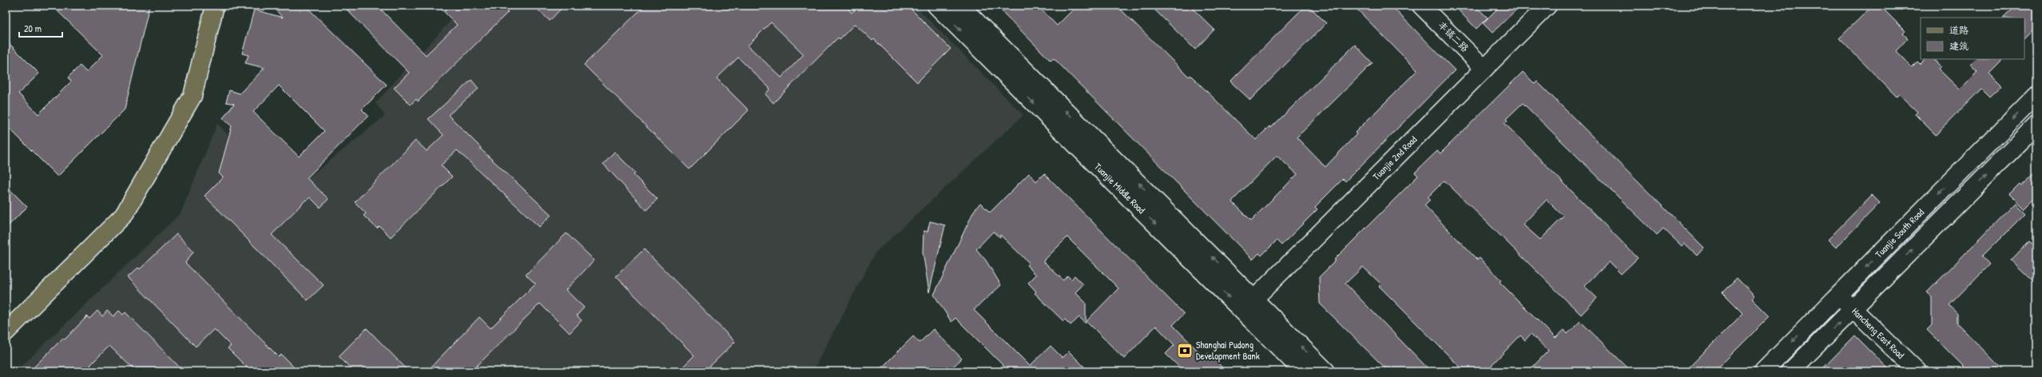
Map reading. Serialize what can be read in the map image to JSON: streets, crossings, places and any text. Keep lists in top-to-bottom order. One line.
{"streets":{"street":["丰镐二路","Tuanjie 2nd Road","Tuanjie Middle Road","Tuanjie South Road","Hancheng East Road"]},"crossings":[["丰镐二路","Tuanjie 2nd Road"],["Tuanjie 2nd Road","Tuanjie Middle Road"],["Tuanjie South Road","Hancheng East Road"]],"places":{"bank":["Shanghai Pudong Development Bank"]},"legend":["道路","建筑"],"scale_bar":"20 m"}
